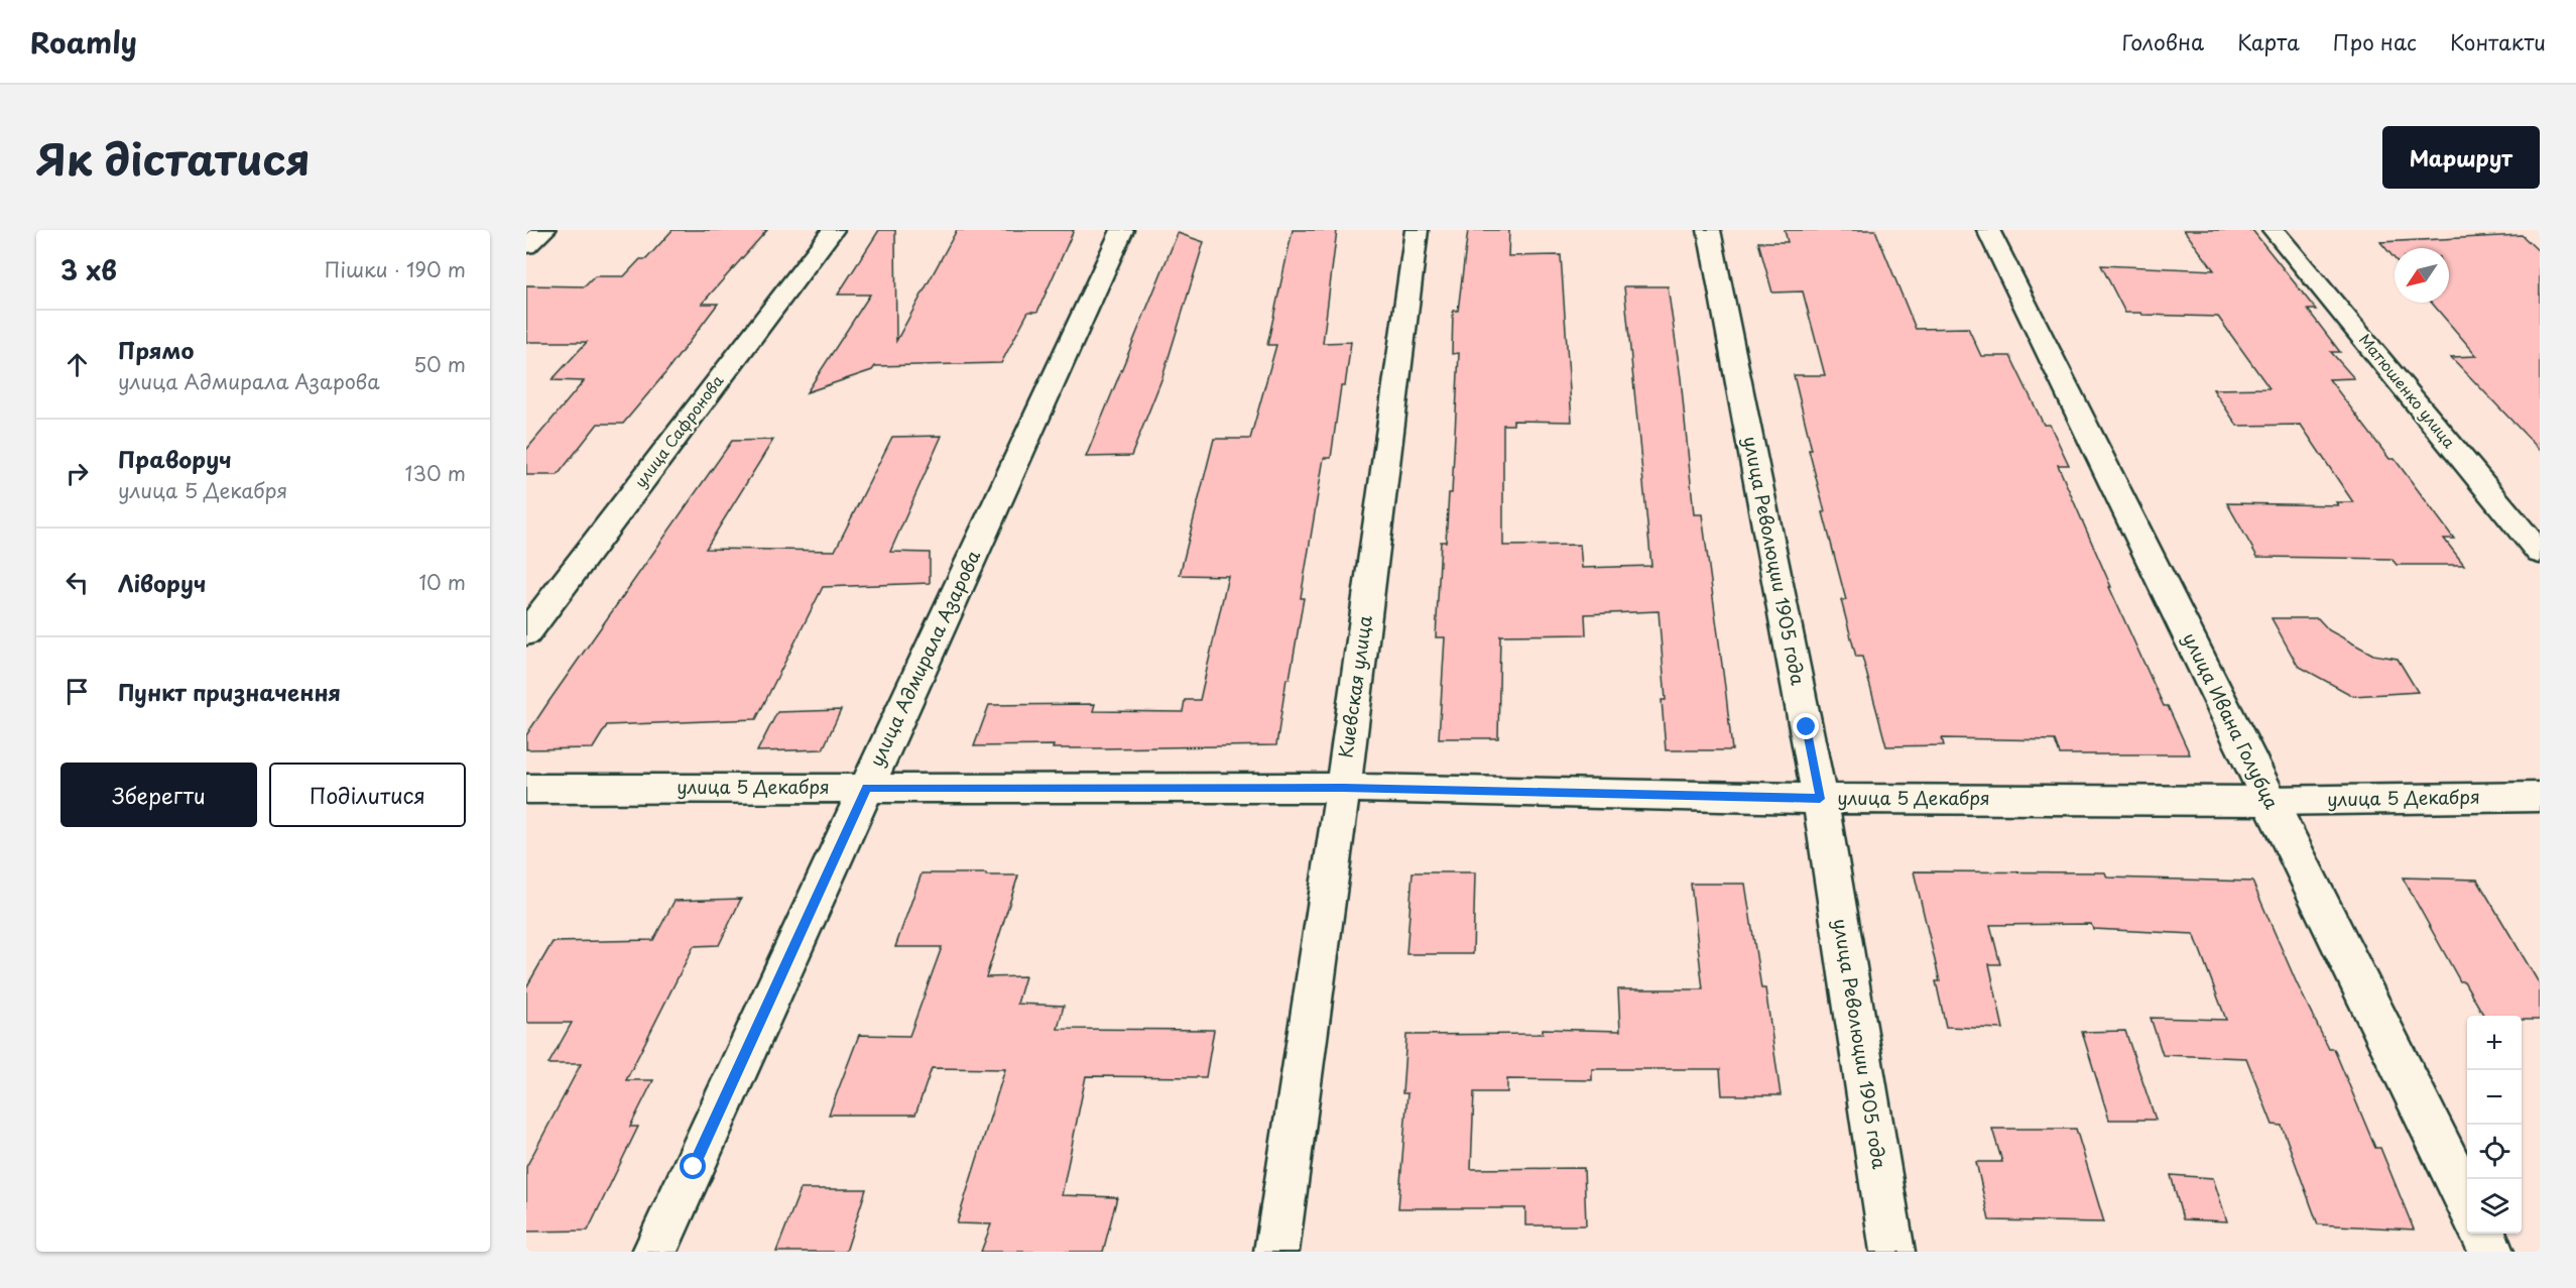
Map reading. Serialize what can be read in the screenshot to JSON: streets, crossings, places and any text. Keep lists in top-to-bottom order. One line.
{"streets":{"street":["Матюшенко улица","улица Сафронова","улица Революции 1905 года","улица Адмирала Азарова","Киевская улица","улица Ивана Голубца","улица 5 Декабря"]},"crossings":[["улица Революции 1905 года","улица 5 Декабря"],["улица Адмирала Азарова","улица 5 Декабря"],["Киевская улица","улица 5 Декабря"],["улица Ивана Голубца","улица 5 Декабря"]],"north":"bottom left","page":{"header":"Roamly","nav":["Головна","Карта","Про нас","Контакти"],"title":"Як дістатися","buttons":["Маршрут",["Зберегти","Поділитися"]],"heading":["3 хв","Пішки · 190 m"],"list":[["Прямо","улица Адмирала Азарова","50 m"],["Праворуч","улица 5 Декабря","130 m"],["Ліворуч","10 m"],"Пункт призначення"],"map_buttons":["+","−"]}}
